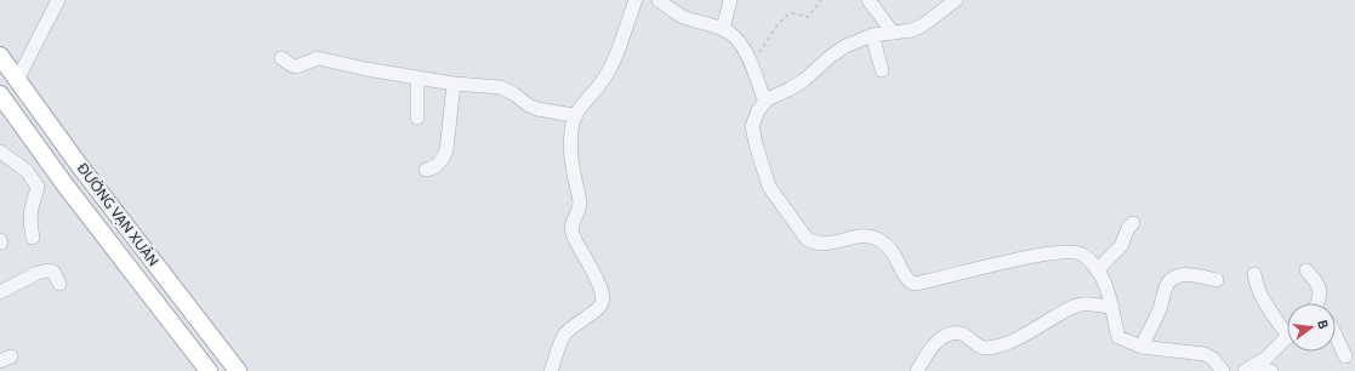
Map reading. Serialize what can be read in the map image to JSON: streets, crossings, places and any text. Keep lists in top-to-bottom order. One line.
{"streets":{"main road":["ĐƯỜNG VẠN XUÂN"]},"north":"right"}
